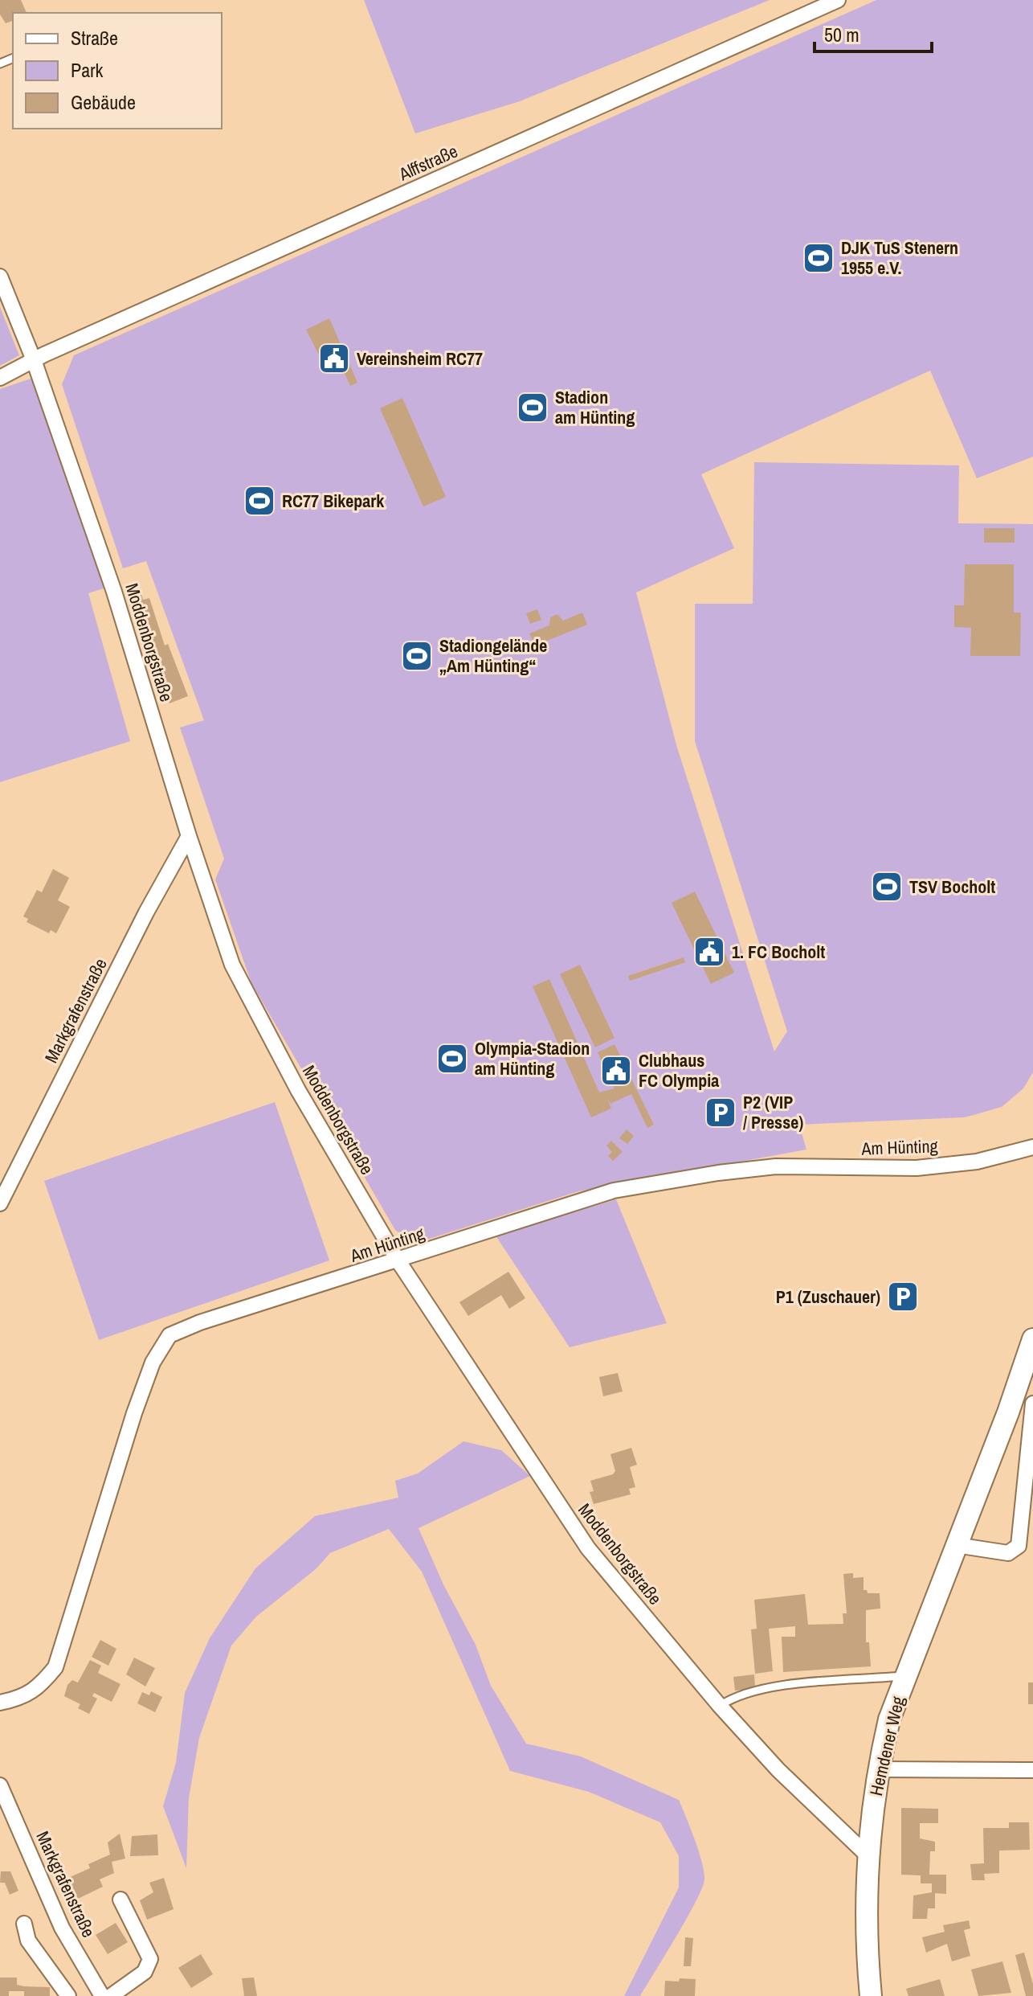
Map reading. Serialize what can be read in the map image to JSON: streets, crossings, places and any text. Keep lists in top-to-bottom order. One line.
{"streets":{"street":["Alffstraße","Moddenborgstraße","Markgrafenstraße","Am Hünting","Hemdener Weg"]},"crossings":[["Alffstraße","Moddenborgstraße"],["Moddenborgstraße","Markgrafenstraße"],["Moddenborgstraße","Am Hünting"],["Moddenborgstraße","Hemdener Weg"]],"places":{"sports":["DJK TuS Stenern 1955 e.V.","Stadion am Hünting","RC77 Bikepark","Stadiongelände „Am Hünting“","TSV Bocholt","Olympia-Stadion am Hünting"],"public building":["Vereinsheim RC77","1. FC Bocholt","Clubhaus FC Olympia"],"parking":["P2 (VIP / Presse)","P1 (Zuschauer)"]},"legend":["Straße","Park","Gebäude"],"scale_bar":"50 m"}
